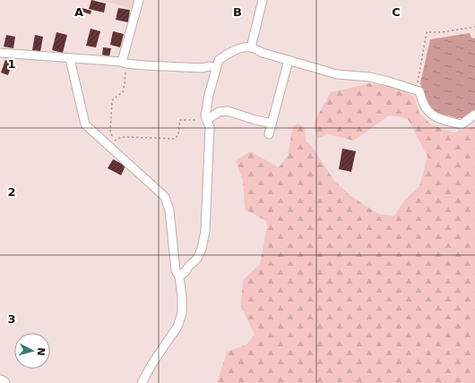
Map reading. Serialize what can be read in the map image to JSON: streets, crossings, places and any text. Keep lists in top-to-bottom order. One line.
{"north":"right","grid":{"columns":["A","B","C"],"rows":["1","2","3"]}}
